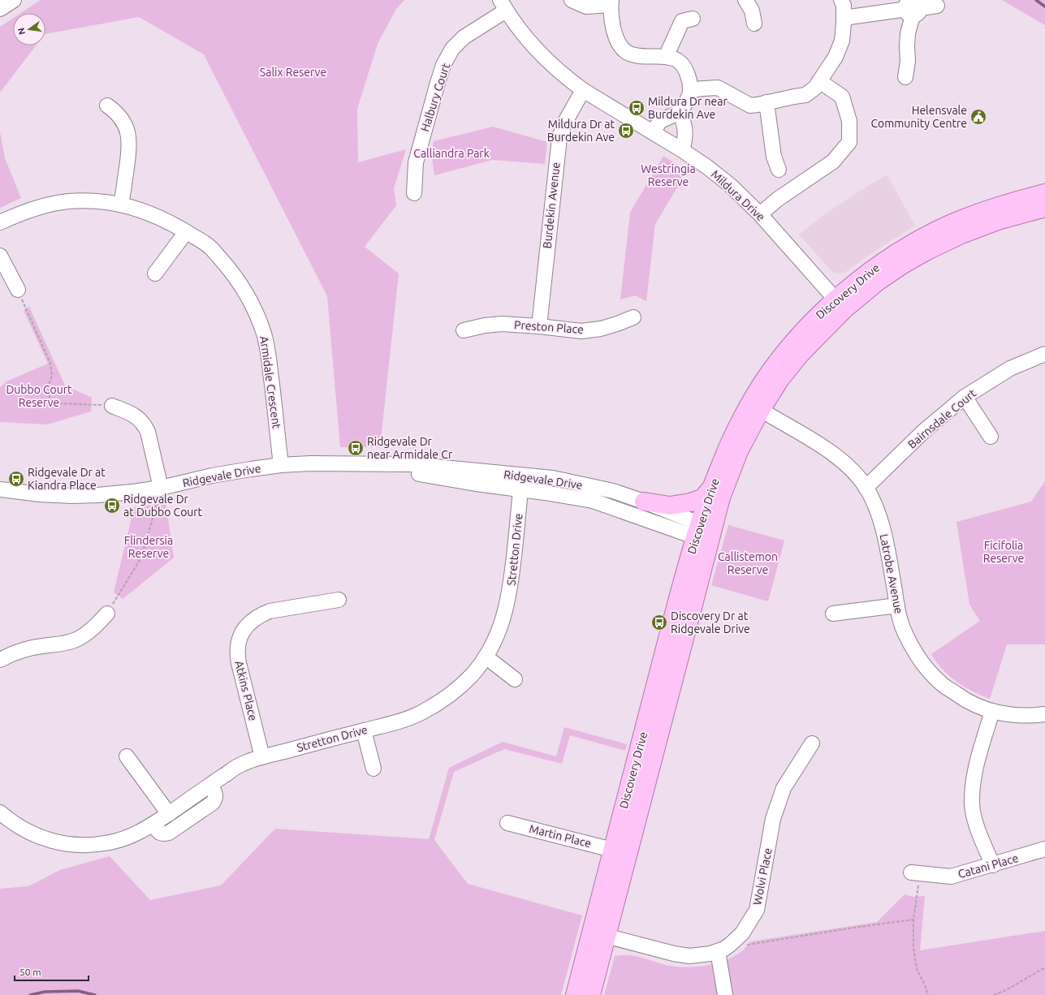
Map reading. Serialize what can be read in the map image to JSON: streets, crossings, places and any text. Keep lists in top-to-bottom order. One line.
{"streets":{"main road":["Discovery Drive"],"street":["Halbury Court","Mildura Drive","Burdekin Avenue","Preston Place","Armidale Crescent","Bairnsdale Court","Ridgevale Drive","Stretton Drive","Latrobe Avenue","Atkins Place","Martin Place","Catani Place","Wolvi Place"]},"crossings":[["Halbury Court","Mildura Drive"],["Mildura Drive","Burdekin Avenue"],["Mildura Drive","Discovery Drive"],["Burdekin Avenue","Preston Place"],["Discovery Drive","Ridgevale Drive"],["Discovery Drive","Latrobe Avenue"],["Discovery Drive","Martin Place"],["Discovery Drive","Wolvi Place"],["Armidale Crescent","Ridgevale Drive"],["Bairnsdale Court","Latrobe Avenue"],["Ridgevale Drive","Stretton Drive"],["Stretton Drive","Atkins Place"]],"parks":["Salix Reserve","Calliandra Park","Westringia Reserve","Dubbo Court Reserve","Flindersia Reserve","Ficifolia Reserve","Callistemon Reserve"],"places":{"bus stop":["Mildura Dr near Burdekin Ave","Mildura Dr at Burdekin Ave","Ridgevale Dr near Armidale Cr","Ridgevale Dr at Kiandra Place","Ridgevale Dr at Dubbo Court","Discovery Dr at Ridgevale Drive"],"public building":["Helensvale Community Centre"]},"scale_bar":"50 m","north":"left"}
